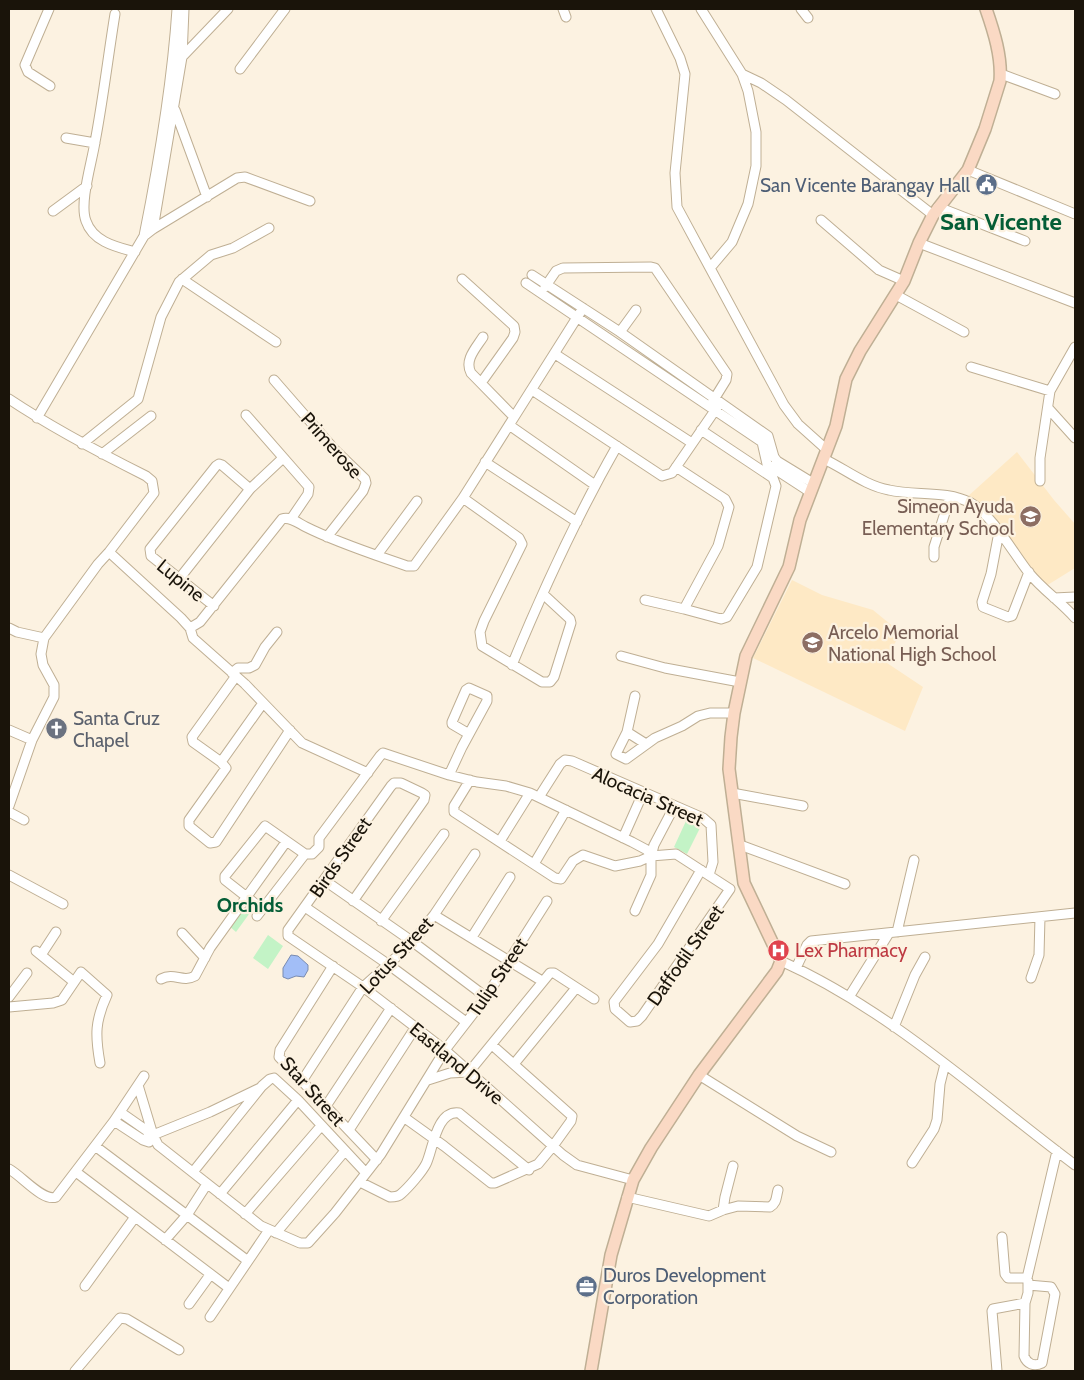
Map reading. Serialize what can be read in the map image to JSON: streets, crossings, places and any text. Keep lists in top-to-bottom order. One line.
{"streets":{"street":["Primerose","Lupine","Alocacia Street","Birds Street","Lotus Street","Daffodil Street","Tulip Street","Eastland Drive","Star Street"]},"crossings":[["Alocacia Street","Daffodil Street"],["Birds Street","Eastland Drive"],["Lotus Street","Eastland Drive"],["Lotus Street","Star Street"],["Tulip Street","Eastland Drive"],["Tulip Street","Star Street"],["Eastland Drive","Star Street"]],"districts":["San Vicente","Orchids"],"places":{"public building":["San Vicente Barangay Hall"],"school or university":["Simeon Ayuda Elementary School","Arcelo Memorial National High School"],"church":["Santa Cruz Chapel"],"hospital":["Lex Pharmacy"],"office":["Duros Development Corporation"]}}
